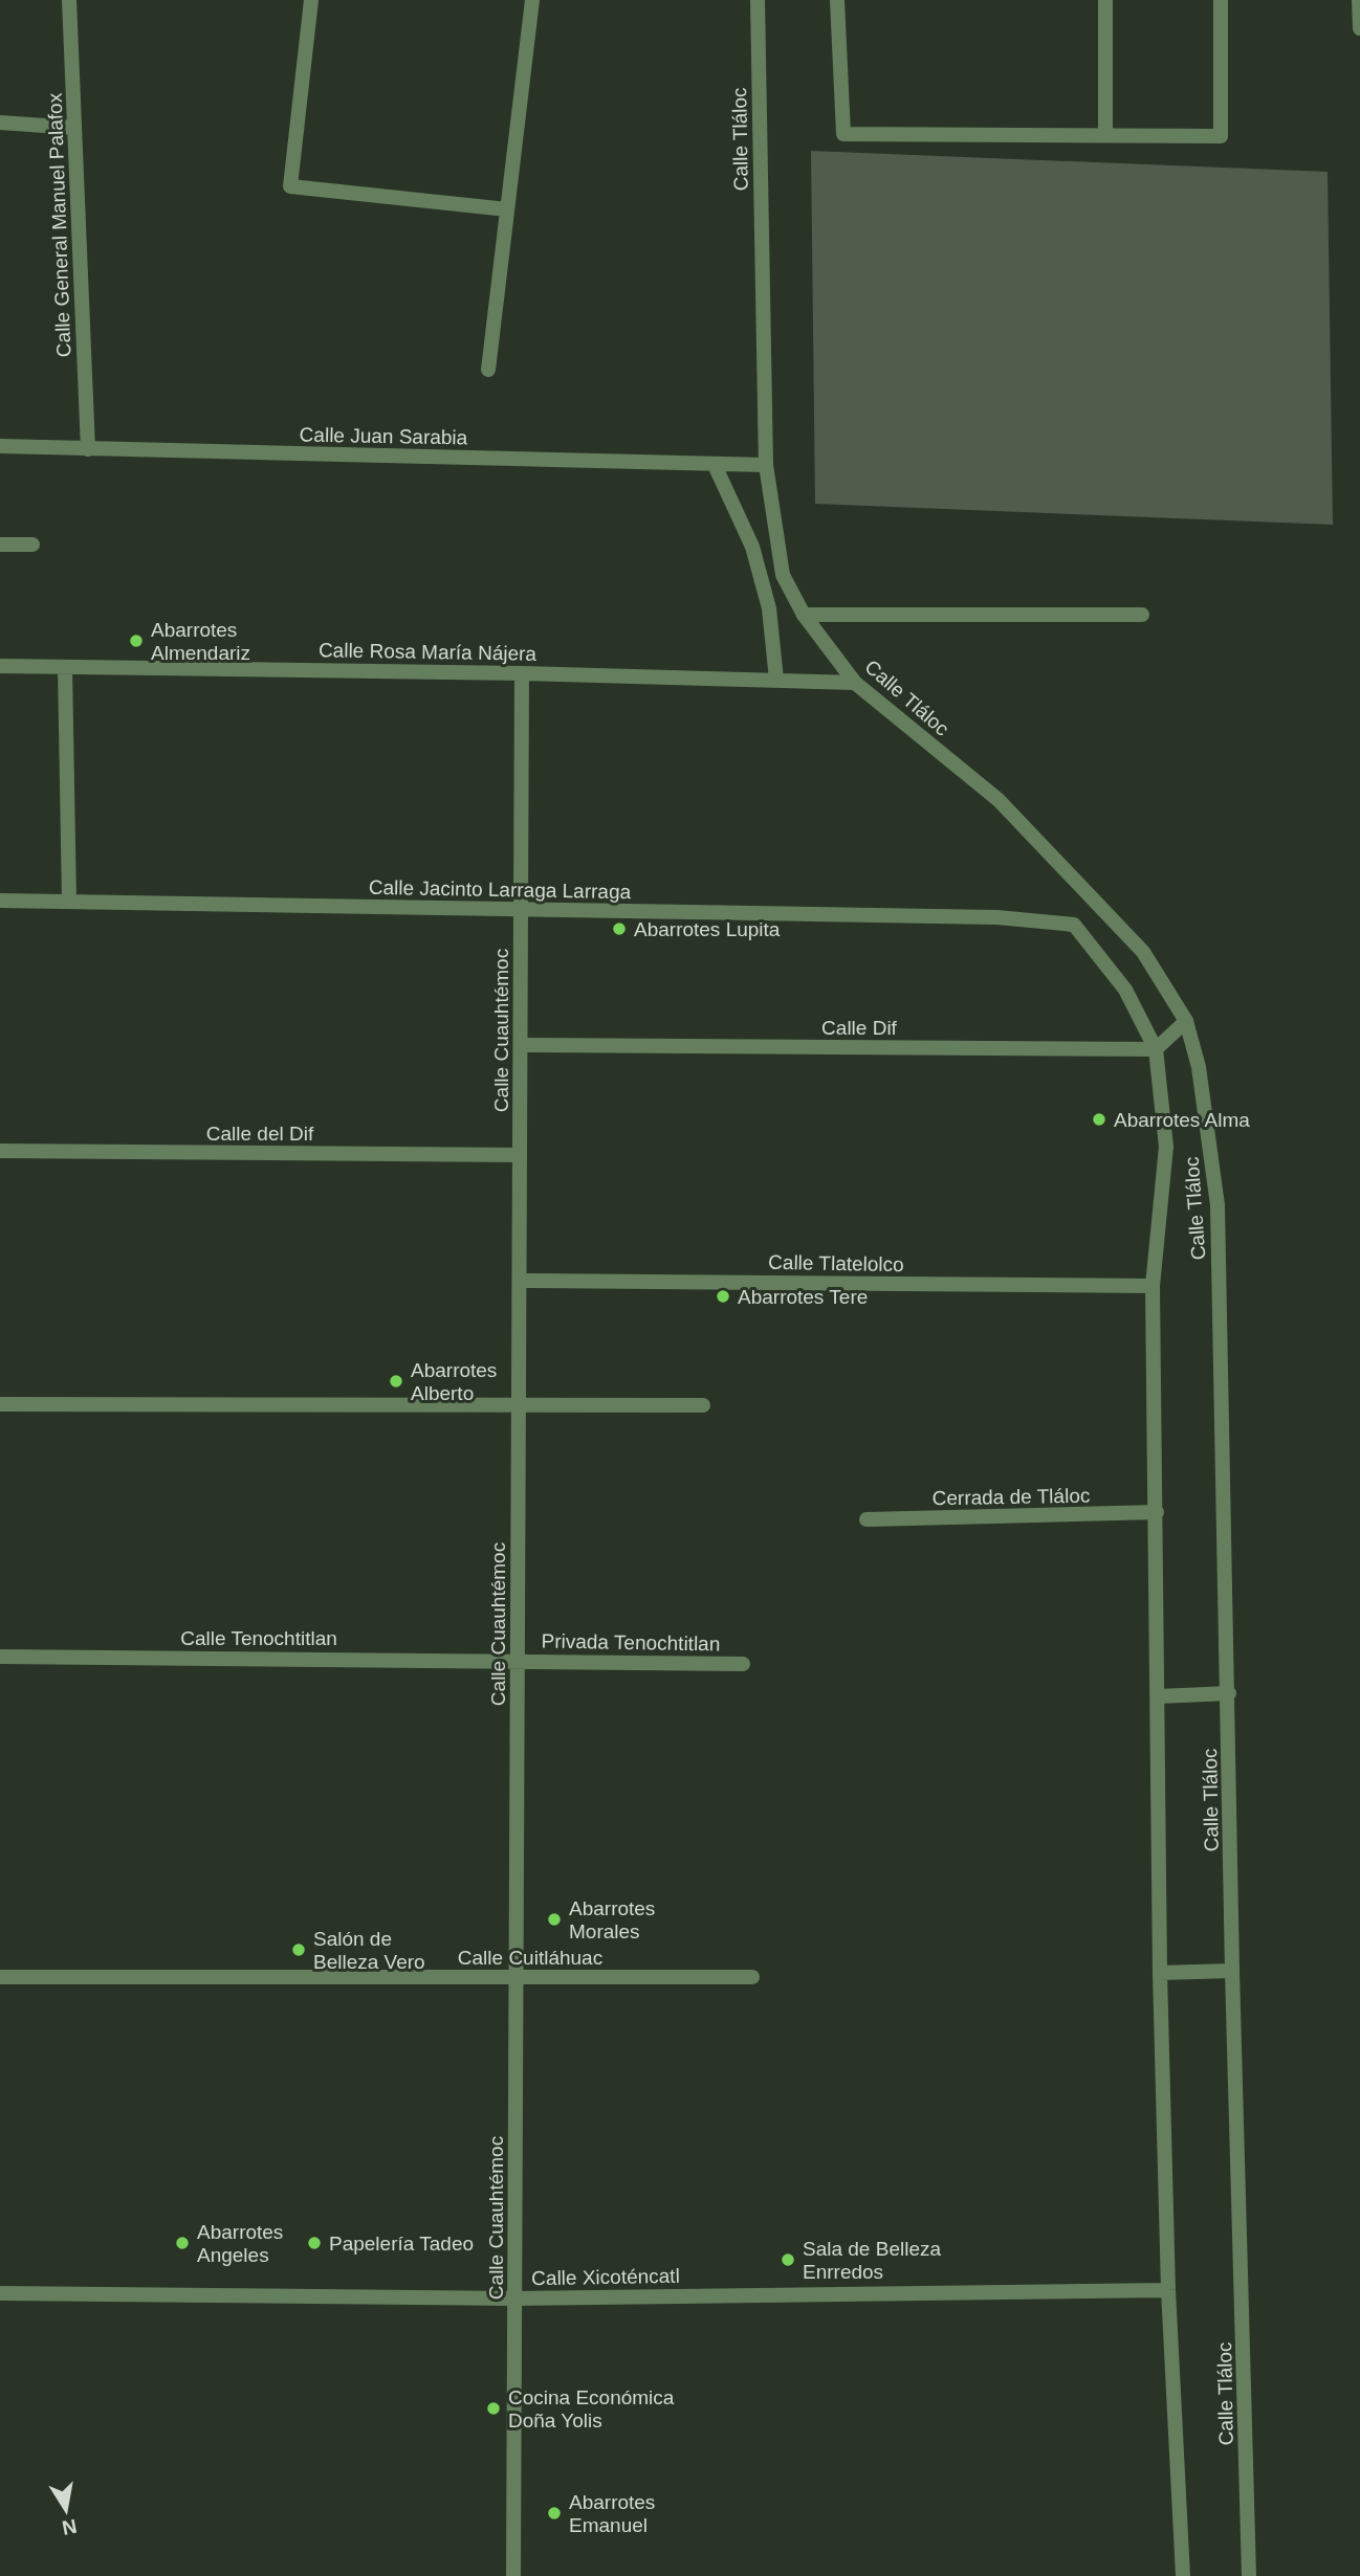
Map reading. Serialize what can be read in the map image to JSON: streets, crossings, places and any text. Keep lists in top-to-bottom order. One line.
{"streets":{"street":["Calle Tláloc","Calle General Manuel Palafox","Calle Juan Sarabia","Calle Rosa María Nájera","Calle Jacinto Larraga Larraga","Calle Dif","Calle Cuauhtémoc","Calle del Dif","Calle Tlatelolco","Cerrada de Tláloc","Calle Tenochtitlan","Privada Tenochtitlan","Calle Cuitláhuac","Calle Xicoténcatl"]},"crossings":[["Calle Tláloc","Calle Juan Sarabia"],["Calle Tláloc","Calle Rosa María Nájera"],["Calle Tláloc","Calle Jacinto Larraga Larraga"],["Calle Tláloc","Calle Dif"],["Calle Tláloc","Calle Tlatelolco"],["Calle Tláloc","Cerrada de Tláloc"],["Calle Tláloc","Calle Xicoténcatl"],["Calle General Manuel Palafox","Calle Juan Sarabia"],["Calle Rosa María Nájera","Calle Cuauhtémoc"],["Calle Jacinto Larraga Larraga","Calle Cuauhtémoc"],["Calle Dif","Calle Cuauhtémoc"],["Calle Cuauhtémoc","Calle del Dif"],["Calle Cuauhtémoc","Calle Tlatelolco"],["Calle Cuauhtémoc","Calle Tenochtitlan"],["Calle Cuauhtémoc","Privada Tenochtitlan"],["Calle Cuauhtémoc","Calle Cuitláhuac"],["Calle Cuauhtémoc","Calle Xicoténcatl"],["Calle Tenochtitlan","Privada Tenochtitlan"]],"places":["Abarrotes Almendariz","Abarrotes Lupita","Abarrotes Alma","Abarrotes Tere","Abarrotes Alberto","Abarrotes Morales","Salón de Belleza Vero","Abarrotes Angeles","Papelería Tadeo","Sala de Belleza Enrredos","Cocina Económica Doña Yolis","Abarrotes Emanuel"],"north":"bottom"}
